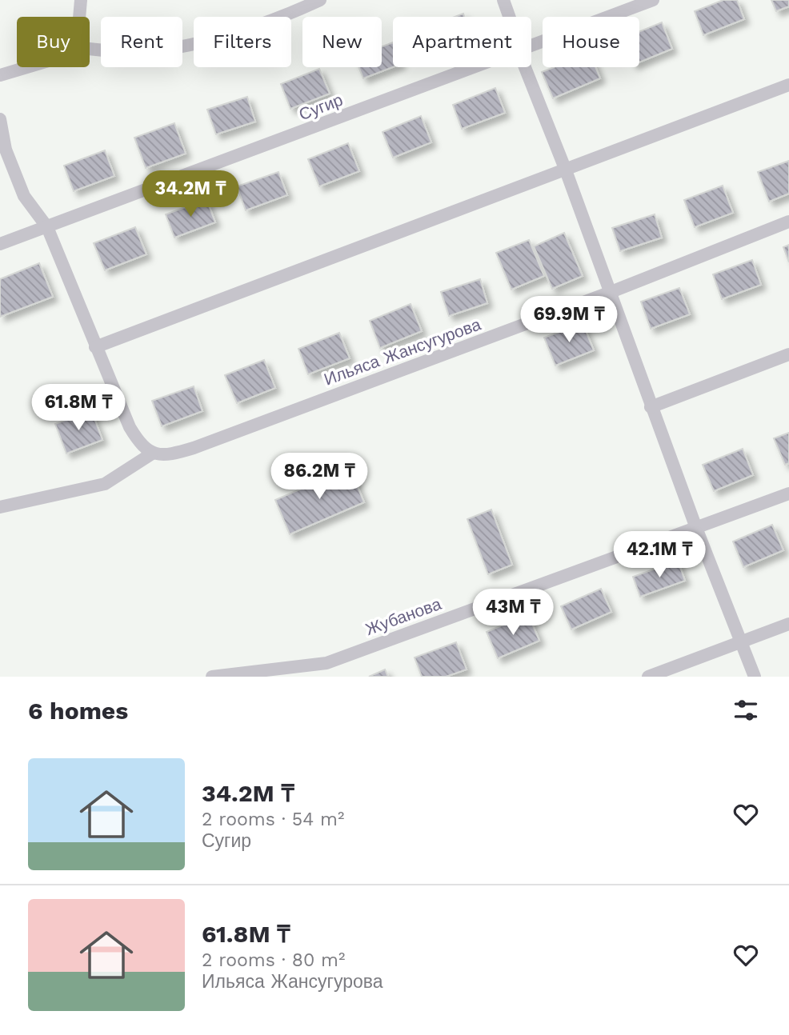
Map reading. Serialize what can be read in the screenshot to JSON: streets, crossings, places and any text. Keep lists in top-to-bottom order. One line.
{"streets":{"street":["Сугир","Ильяса Жансугурова","Жубанова"]},"page":{"chip":["Buy","Rent","Filters","New","Apartment","House"],"price":["34.2M ₸","69.9M ₸","61.8M ₸","86.2M ₸","42.1M ₸","43M ₸"],"heading":"6 homes","list":[{"name":"34.2M ₸","note":"2 rooms · 54 m² · Сугир"},{"name":"61.8M ₸","note":"2 rooms · 80 m² · Ильяса Жансугурова"}]}}
